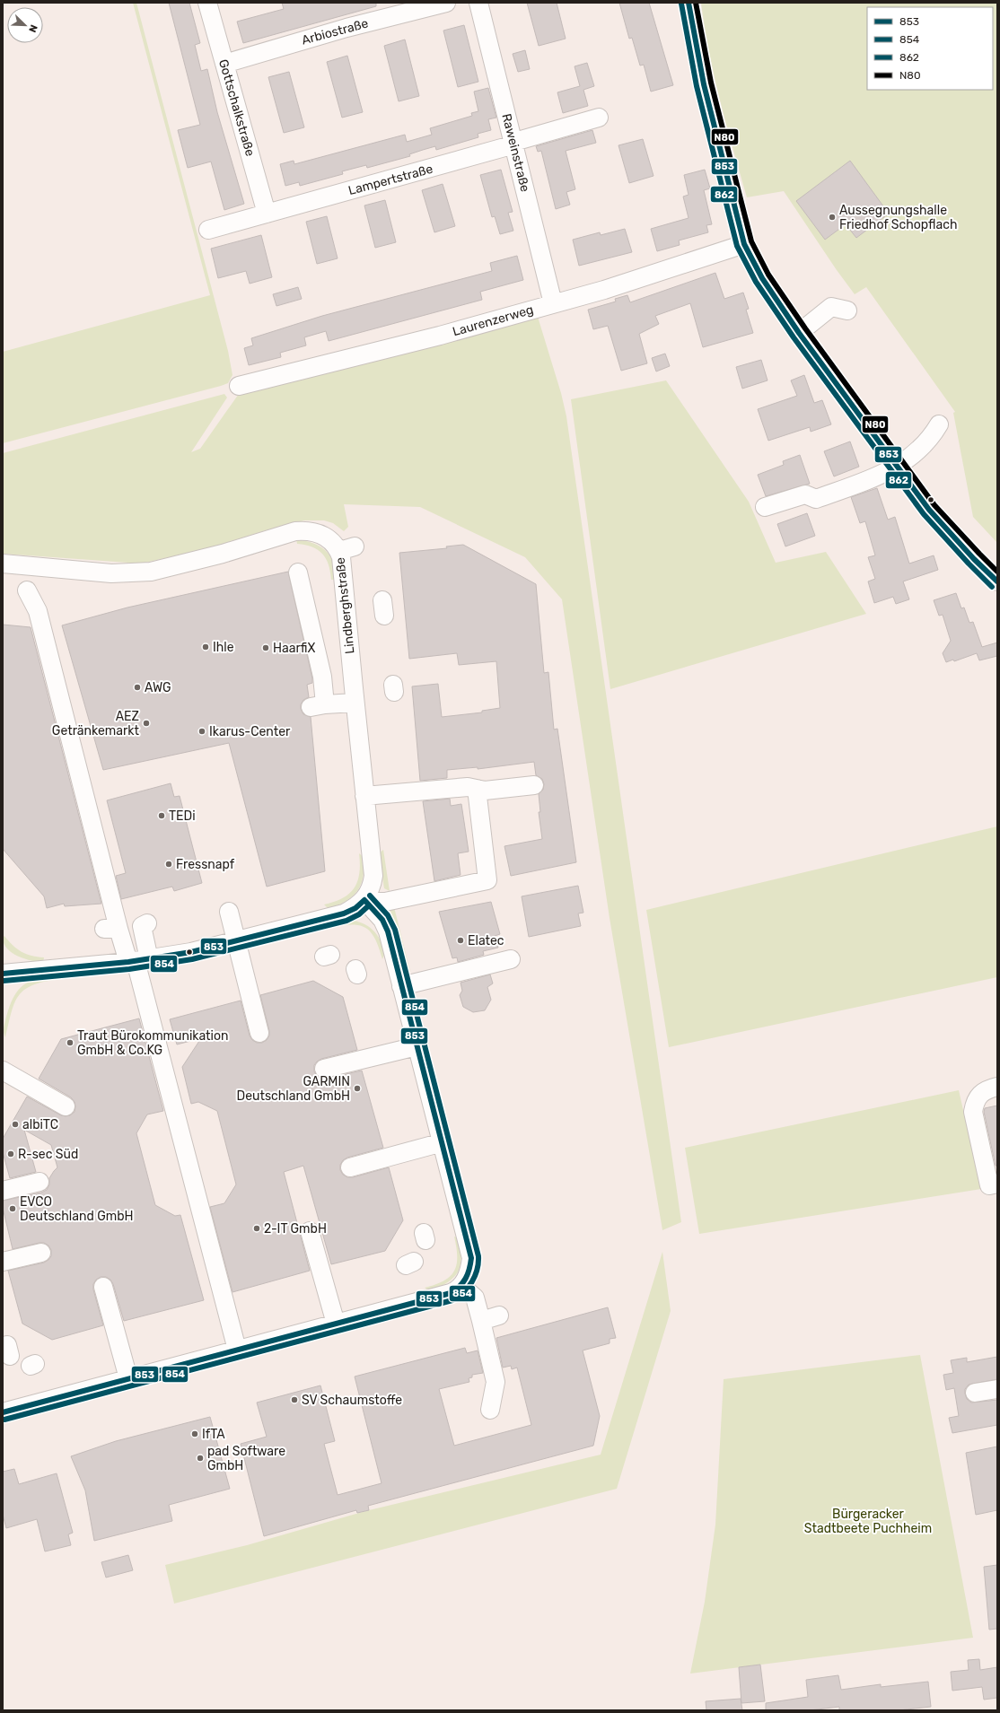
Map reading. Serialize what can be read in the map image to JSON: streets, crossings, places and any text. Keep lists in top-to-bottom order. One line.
{"streets":{"street":["Arbiostraße","Gottschalkstraße","Raweinstraße","Lampertstraße","Laurenzerweg","Lindberghstraße"]},"crossings":[["Arbiostraße","Gottschalkstraße"],["Gottschalkstraße","Lampertstraße"],["Raweinstraße","Lampertstraße"],["Raweinstraße","Laurenzerweg"]],"parks":["Bürgeracker Stadtbeete Puchheim"],"places":["Aussegnungshalle Friedhof Schopflach","Ihle","HaarfiX","AWG","AEZ Getränkemarkt","Ikarus-Center","TEDi","Fressnapf","Elatec","Traut Bürokommunikation GmbH & Co.KG","GARMIN Deutschland GmbH","albiTC","R-sec Süd","EVCO Deutschland GmbH","2-IT GmbH","SV Schaumstoffe","IfTA","pad Software GmbH"],"lines":["transit line 853","transit line N80","transit line 862","transit line 854"],"legend":["853","854","862","N80"],"north":"bottom right"}
